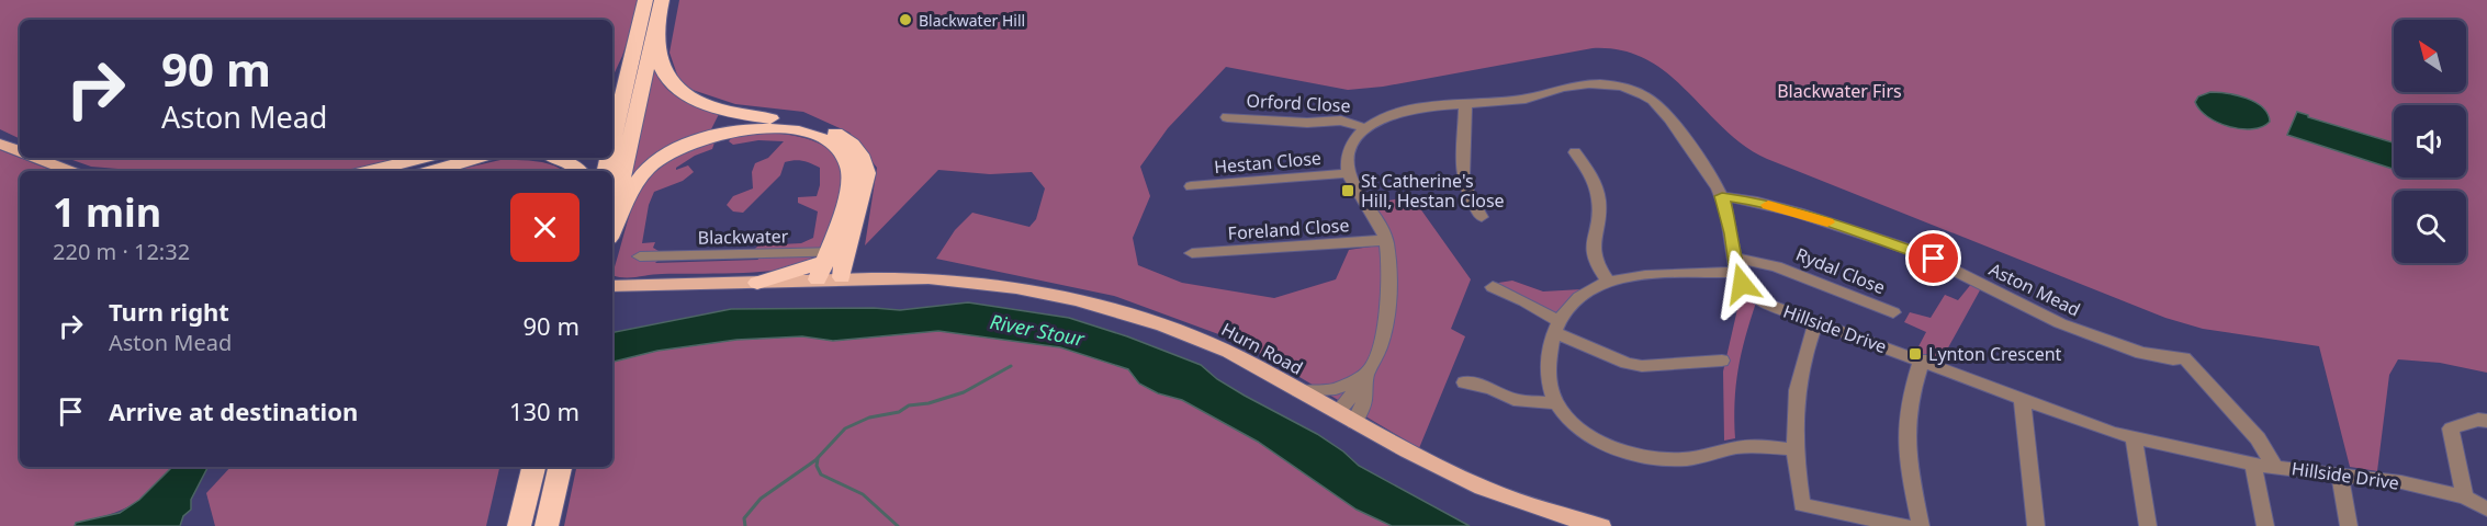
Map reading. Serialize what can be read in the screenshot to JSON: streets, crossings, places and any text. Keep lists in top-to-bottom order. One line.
{"streets":{"main road":["Hurn Road"],"street":["Orford Close","Hestan Close","Foreland Close","Blackwater","Rydal Close","Aston Mead","Hillside Drive"]},"crossings":[["Orford Close","Hillside Drive"],["Rydal Close","Hillside Drive"],["Aston Mead","Hillside Drive"]],"water":["River Stour"],"parks":["Blackwater Firs"],"places":{"other":["Blackwater Hill"],"transit":["St Catherine's Hill, Hestan Close","Lynton Crescent"]},"north":"top left","page":{"turn":["90 m","Aston Mead"],"heading":["1 min","220 m · 12:32"],"list":[{"name":"Turn right","note":"Aston Mead","value":"90 m"},{"name":"Arrive at destination","value":"130 m"}]}}
